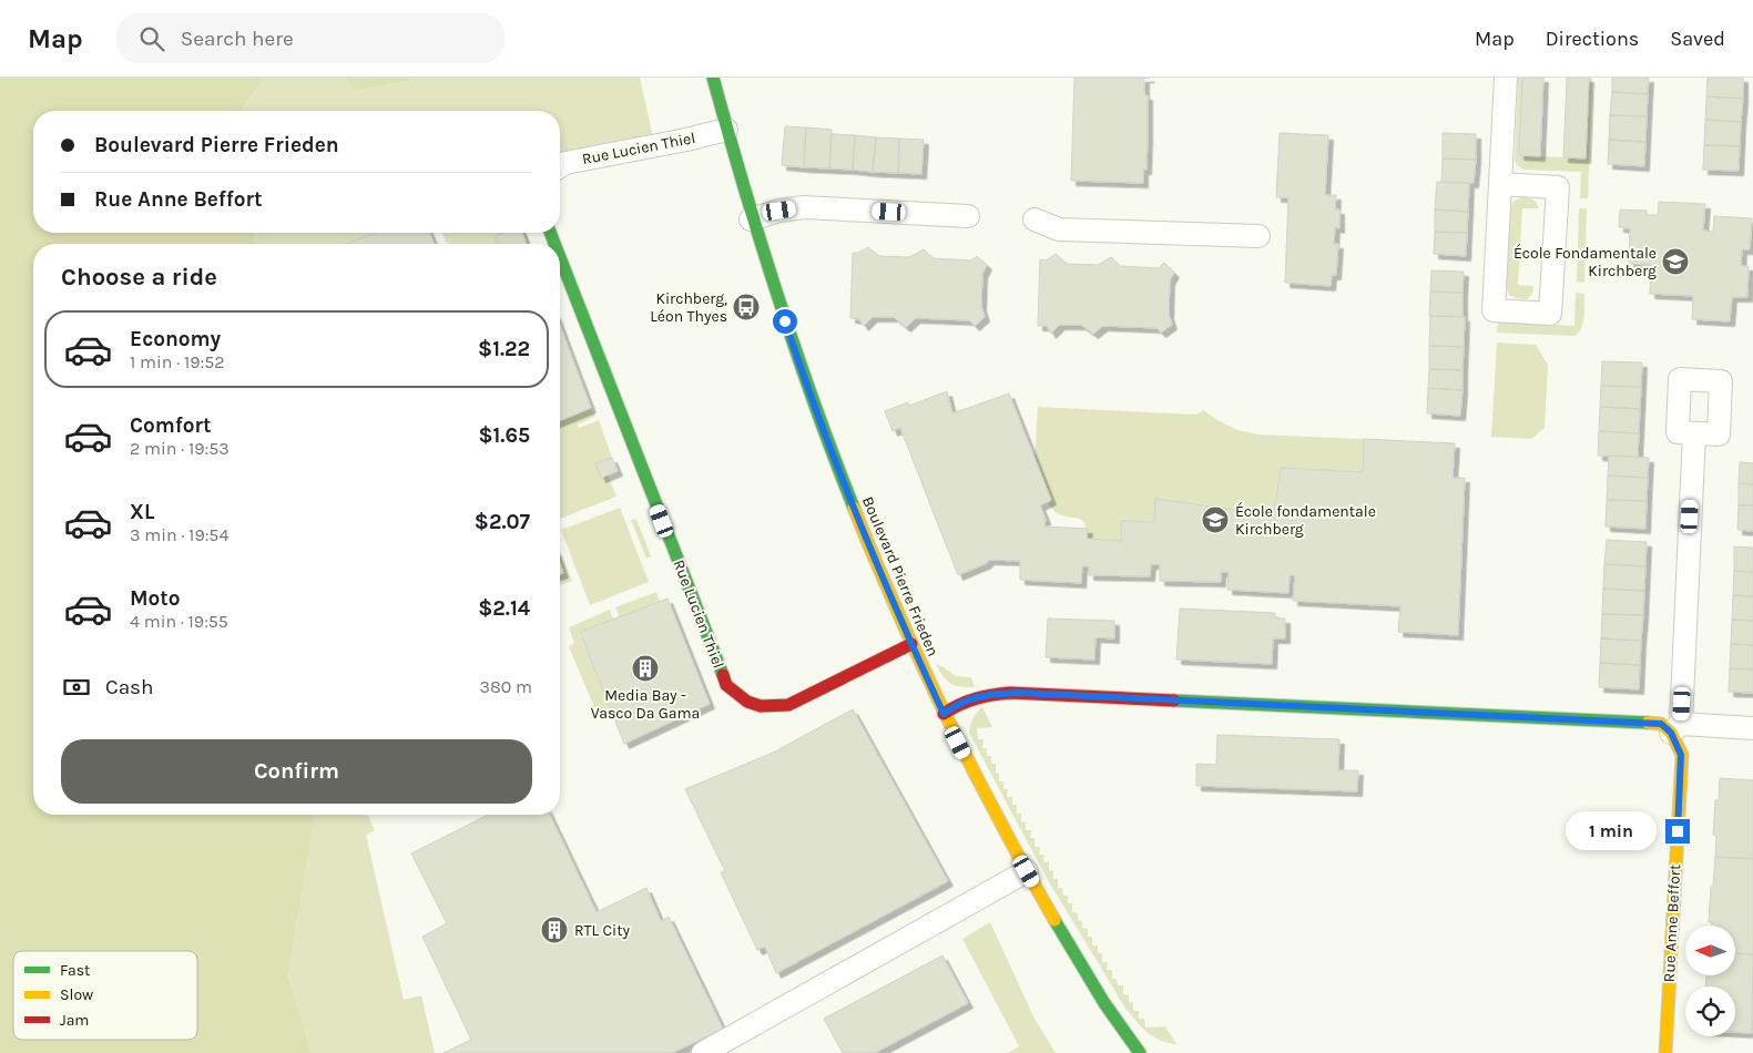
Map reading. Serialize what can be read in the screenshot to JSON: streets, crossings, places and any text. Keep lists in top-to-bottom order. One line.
{"streets":{"street":["Rue Lucien Thiel","Boulevard Pierre Frieden","Rue Anne Beffort"]},"crossings":[["Rue Lucien Thiel","Boulevard Pierre Frieden"]],"places":{"school or university":["École Fondamentale Kirchberg","École fondamentale Kirchberg"],"bus stop":["Kirchberg, Léon Thyes"],"building":["Media Bay - Vasco Da Gama","RTL City"]},"legend":["Fast","Slow","Jam"],"north":"left","page":{"header":"Map","search":"Search here","nav":["Map","Directions","Saved"],"banner":["Boulevard Pierre Frieden","Rue Anne Beffort"],"heading":"Choose a ride","list":[{"name":"Economy","note":"1 min · 19:52","value":"$1.22"},{"name":"Comfort","note":"2 min · 19:53","value":"$1.65"},{"name":"XL","note":"3 min · 19:54","value":"$2.07"},{"name":"Moto","note":"4 min · 19:55","value":"$2.14"}],"pay":["Cash","380 m"],"buttons":"Confirm","bubble":"1 min"}}
